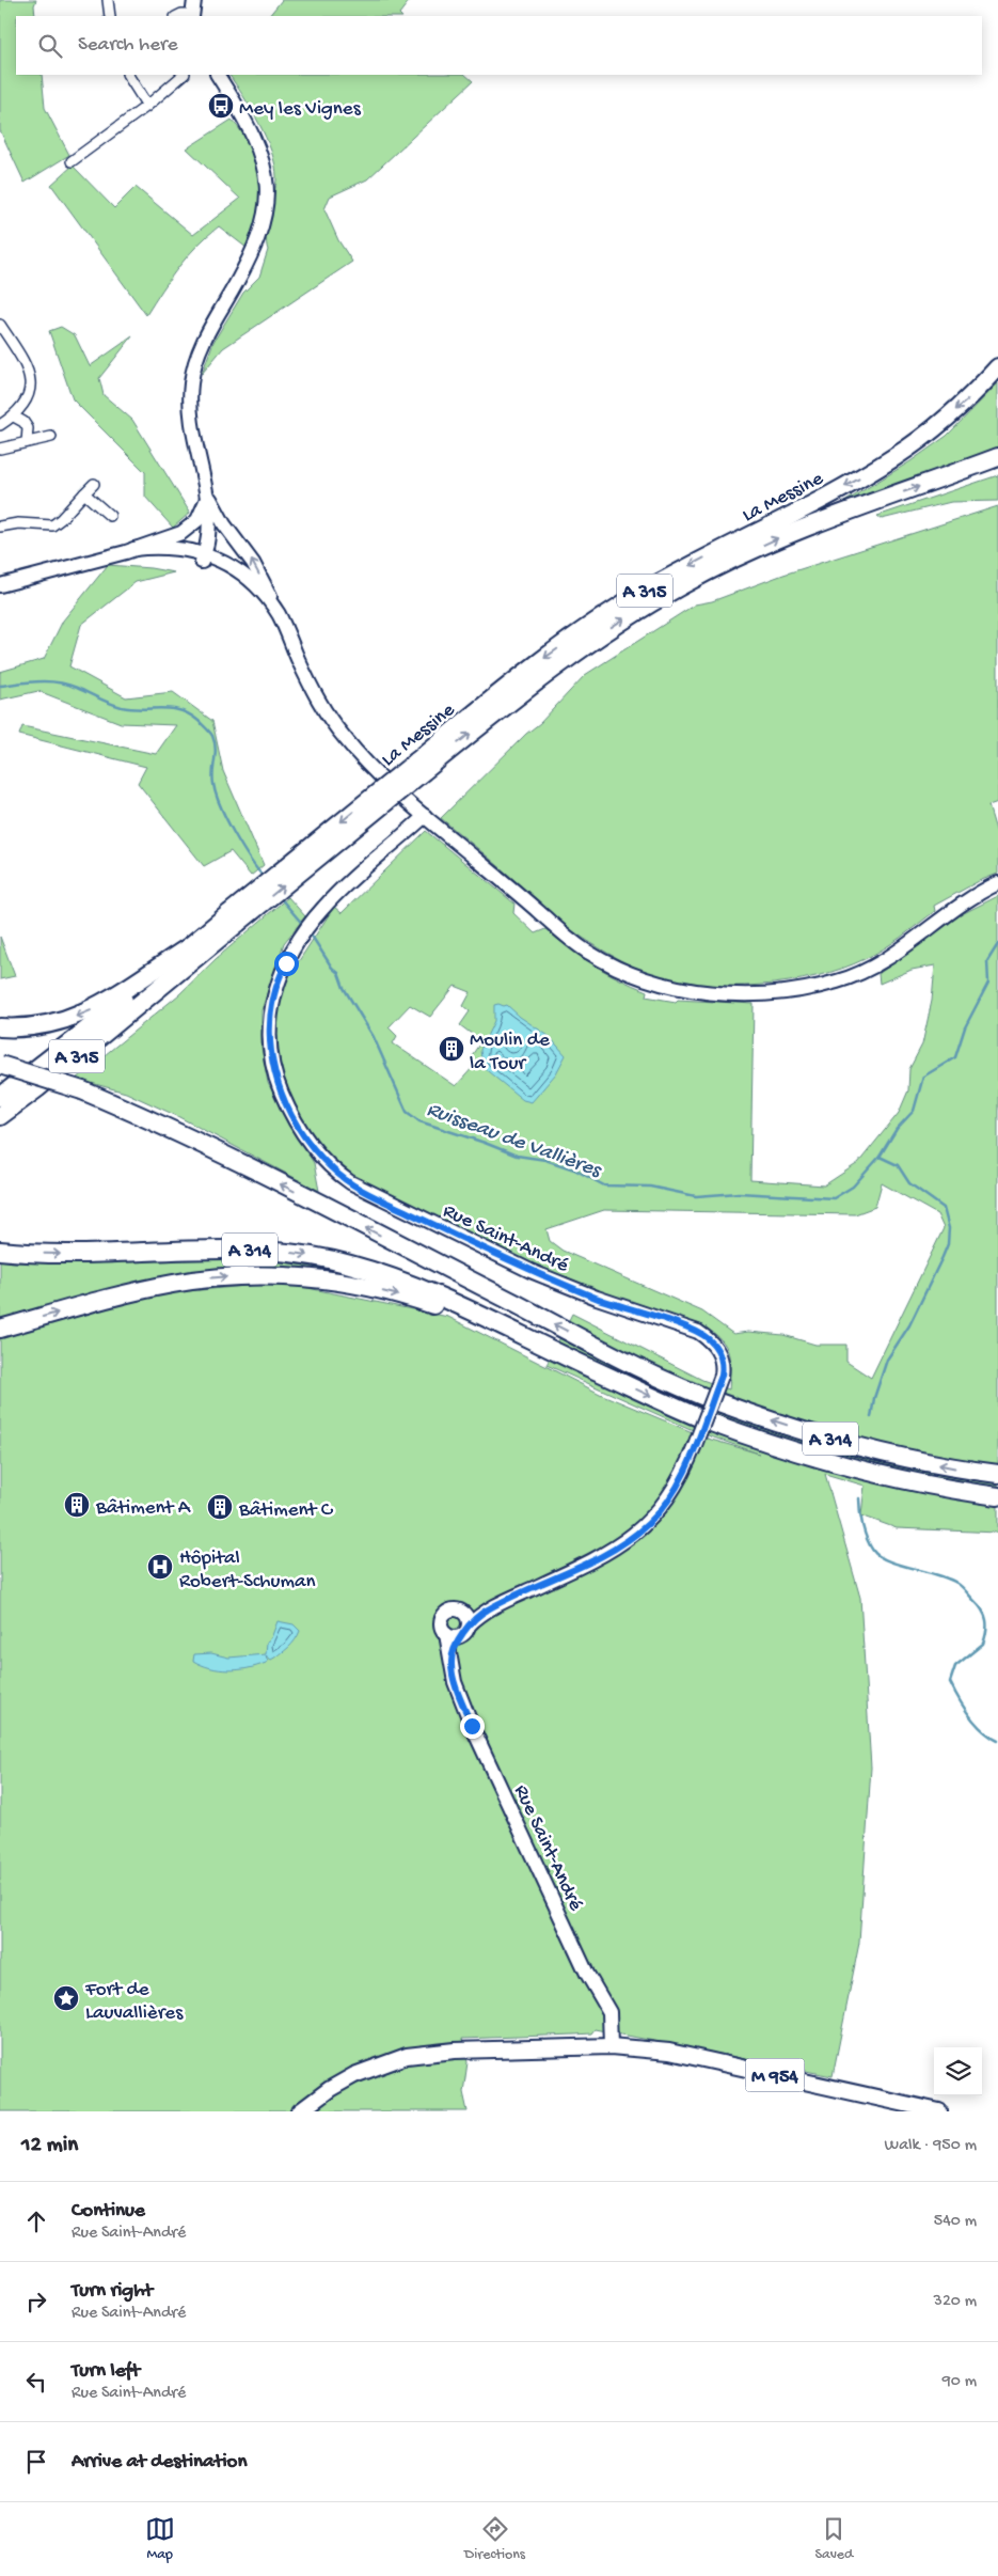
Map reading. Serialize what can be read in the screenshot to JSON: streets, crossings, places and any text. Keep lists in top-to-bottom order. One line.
{"streets":{"highway":["La Messine","A 315","A 314"],"main road":["Rue Saint-André","M 954"]},"crossings":[["Rue Saint-André","M 954"]],"water":["Ruisseau de Vallières"],"places":{"bus stop":["Mey les Vignes"],"building":["Moulin de la Tour","Bâtiment A","Bâtiment C"],"hospital":["Hôpital Robert-Schuman"],"place":["Fort de Lauvallières"]},"page":{"search":"Search here","heading":["12 min","Walk · 950 m"],"list":[["Continue","Rue Saint-André","540 m"],["Turn right","Rue Saint-André","320 m"],["Turn left","Rue Saint-André","90 m"],"Arrive at destination"],"nav":["Map","Directions","Saved"]}}
